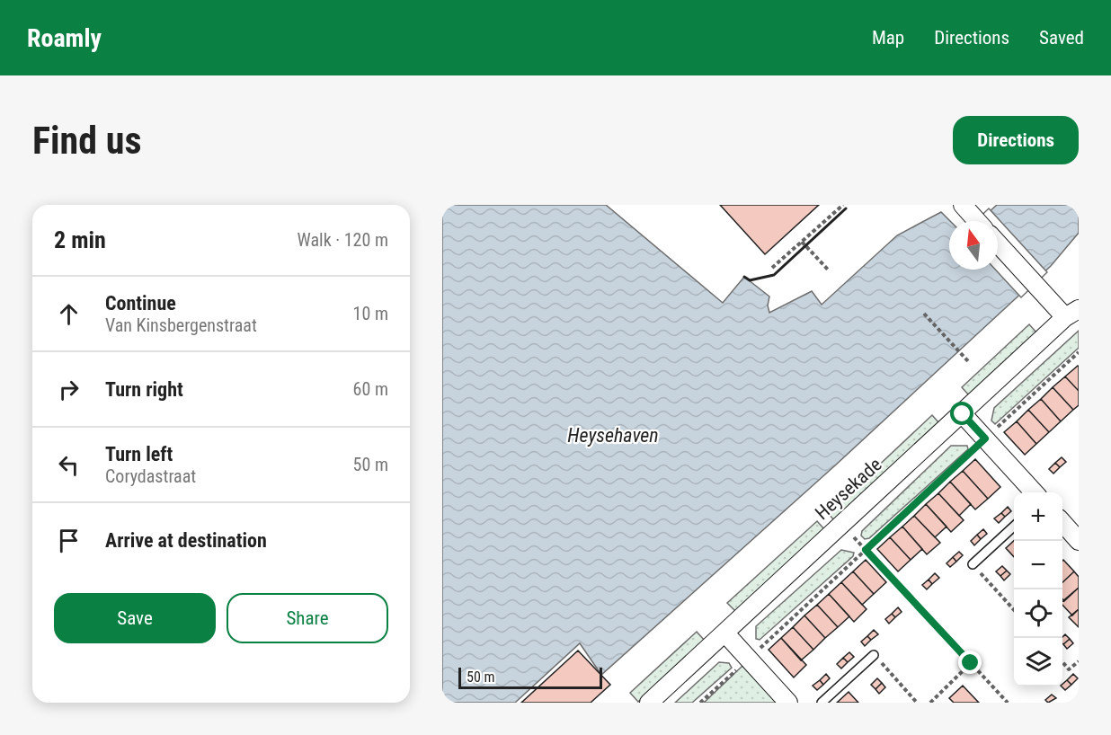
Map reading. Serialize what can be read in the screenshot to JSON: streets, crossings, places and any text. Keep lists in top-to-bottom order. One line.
{"streets":{"street":["Heysekade"]},"water":["Heysehaven"],"scale_bar":"50 m","north":"top","page":{"header":"Roamly","nav":["Map","Directions","Saved"],"buttons":["Directions",["Save","Share"]],"title":"Find us","heading":["2 min","Walk · 120 m"],"list":[["Continue","Van Kinsbergenstraat","10 m"],["Turn right","60 m"],["Turn left","Corydastraat","50 m"],"Arrive at destination"],"map_buttons":["+","−"],"scale":"50 m"}}
